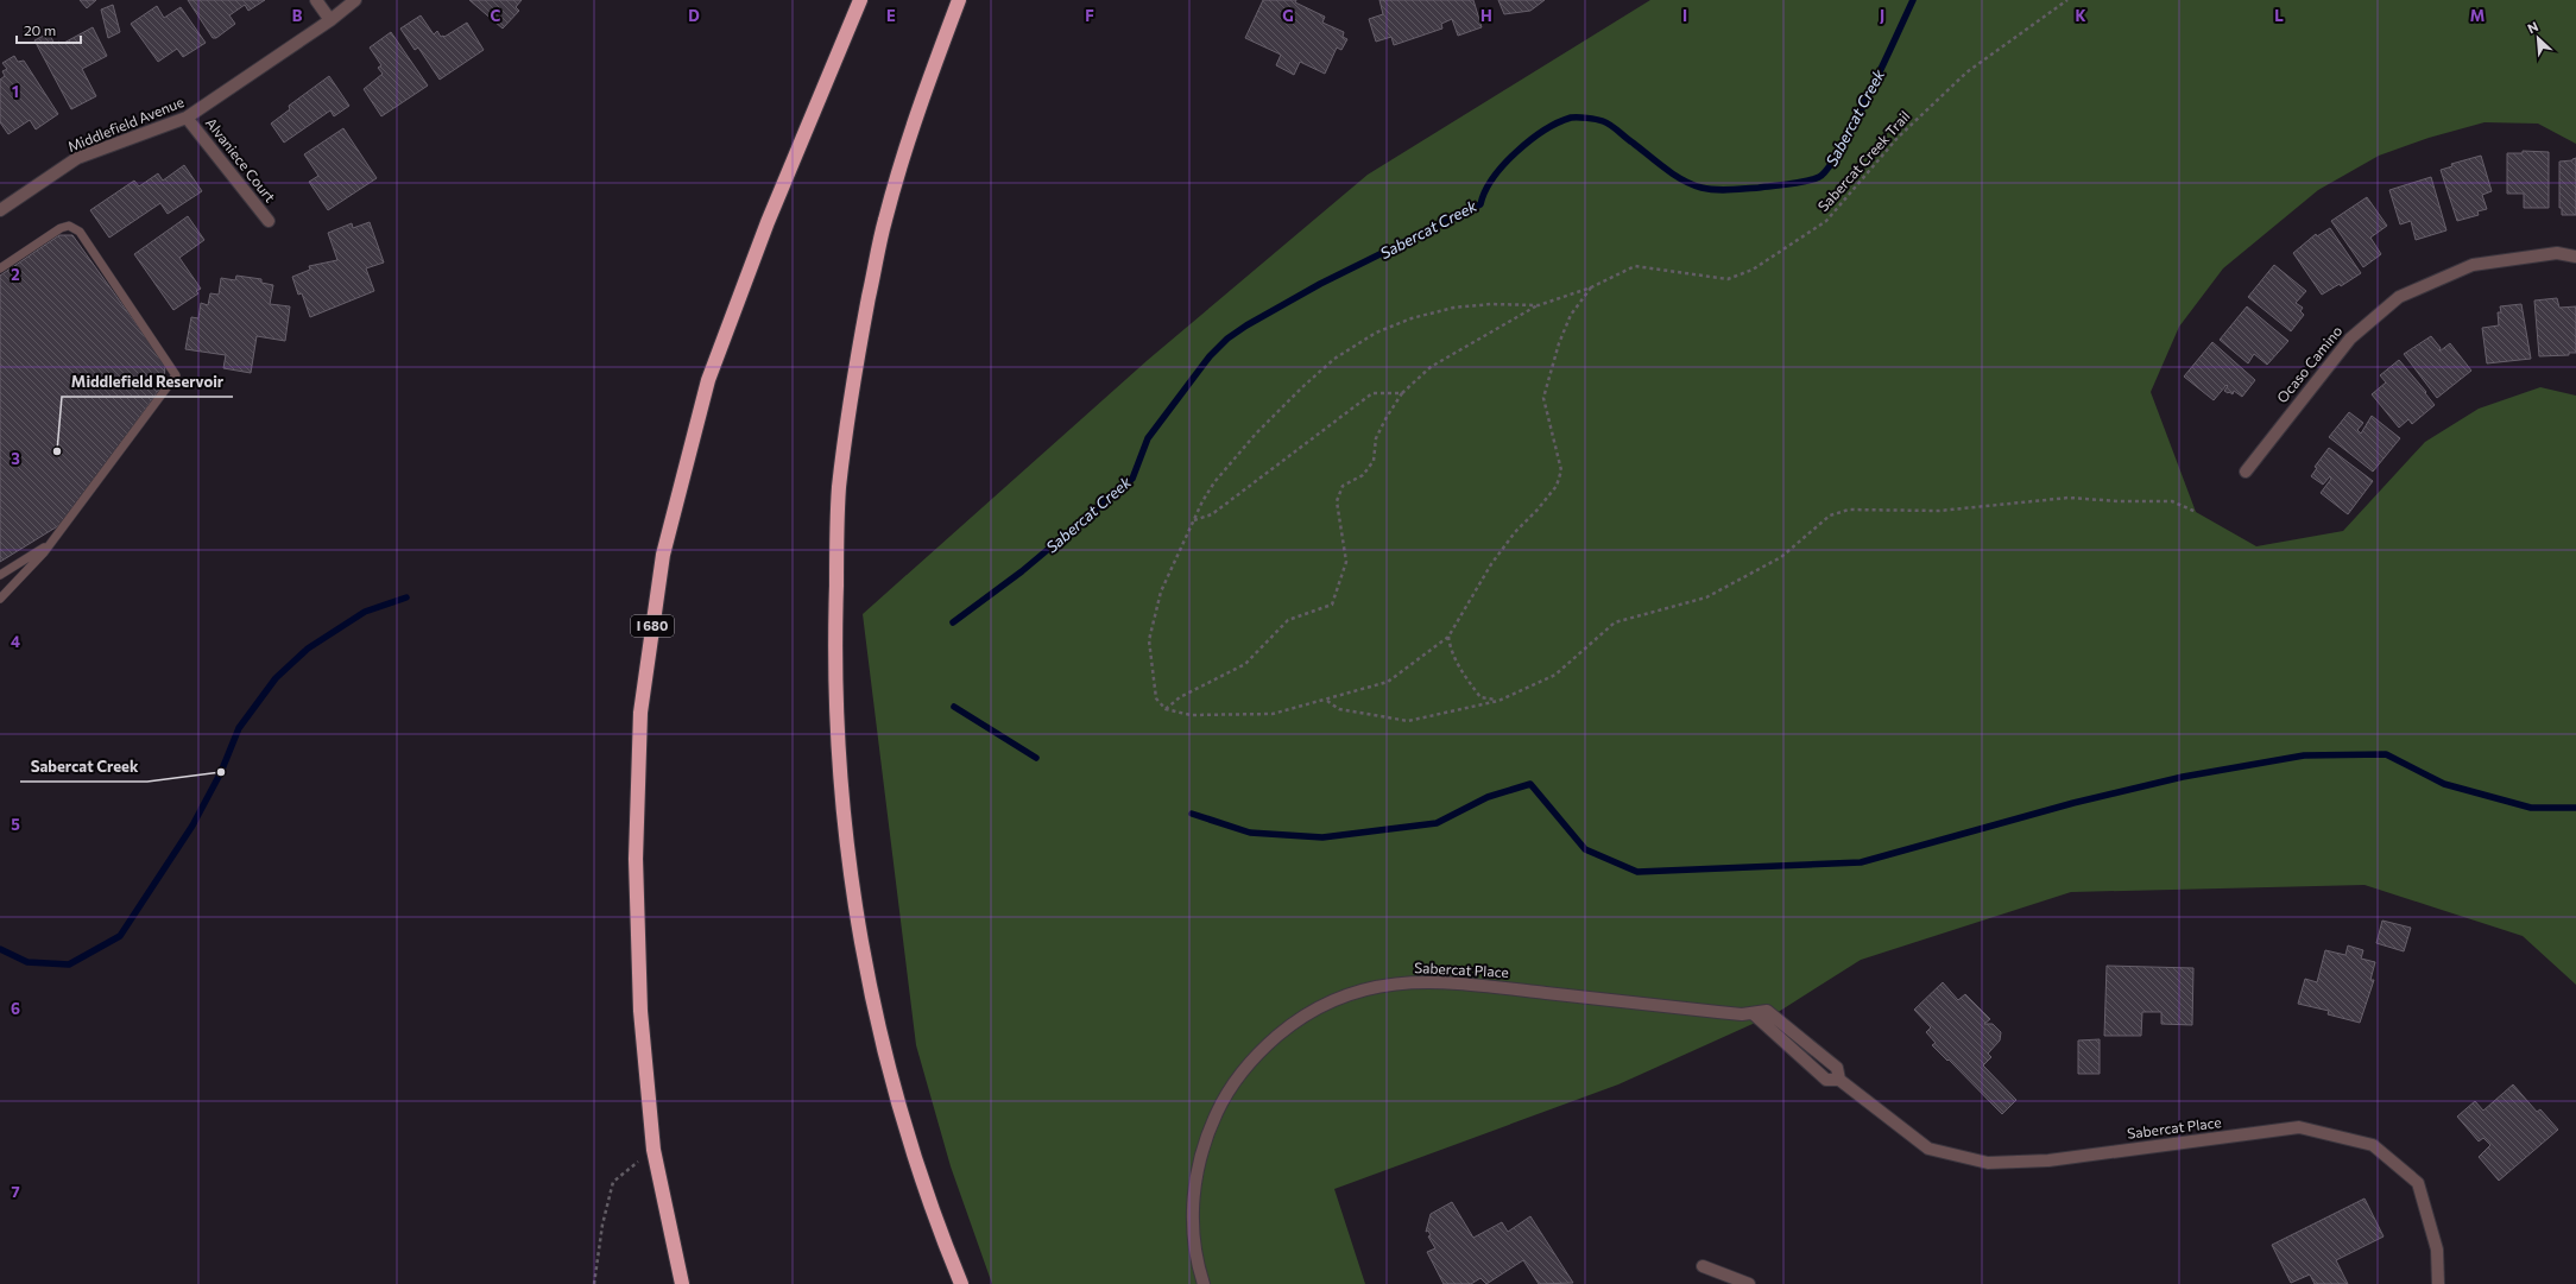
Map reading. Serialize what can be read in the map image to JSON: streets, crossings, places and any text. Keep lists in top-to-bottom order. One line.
{"streets":{"highway":["I 680"],"street":["Middlefield Avenue","Alvaniece Court","Ocaso Camino","Sabercat Place"],"path":["Sabercat Creek Trail"]},"crossings":[["Middlefield Avenue","Alvaniece Court"]],"water":["Sabercat Creek"],"places":["Middlefield Reservoir","Sabercat Creek"],"scale_bar":"20 m","north":"top left","grid":{"columns":["B","C","D","E","F","G","H","I","J","K","L","M"],"rows":["1","2","3","4","5","6","7"]}}
